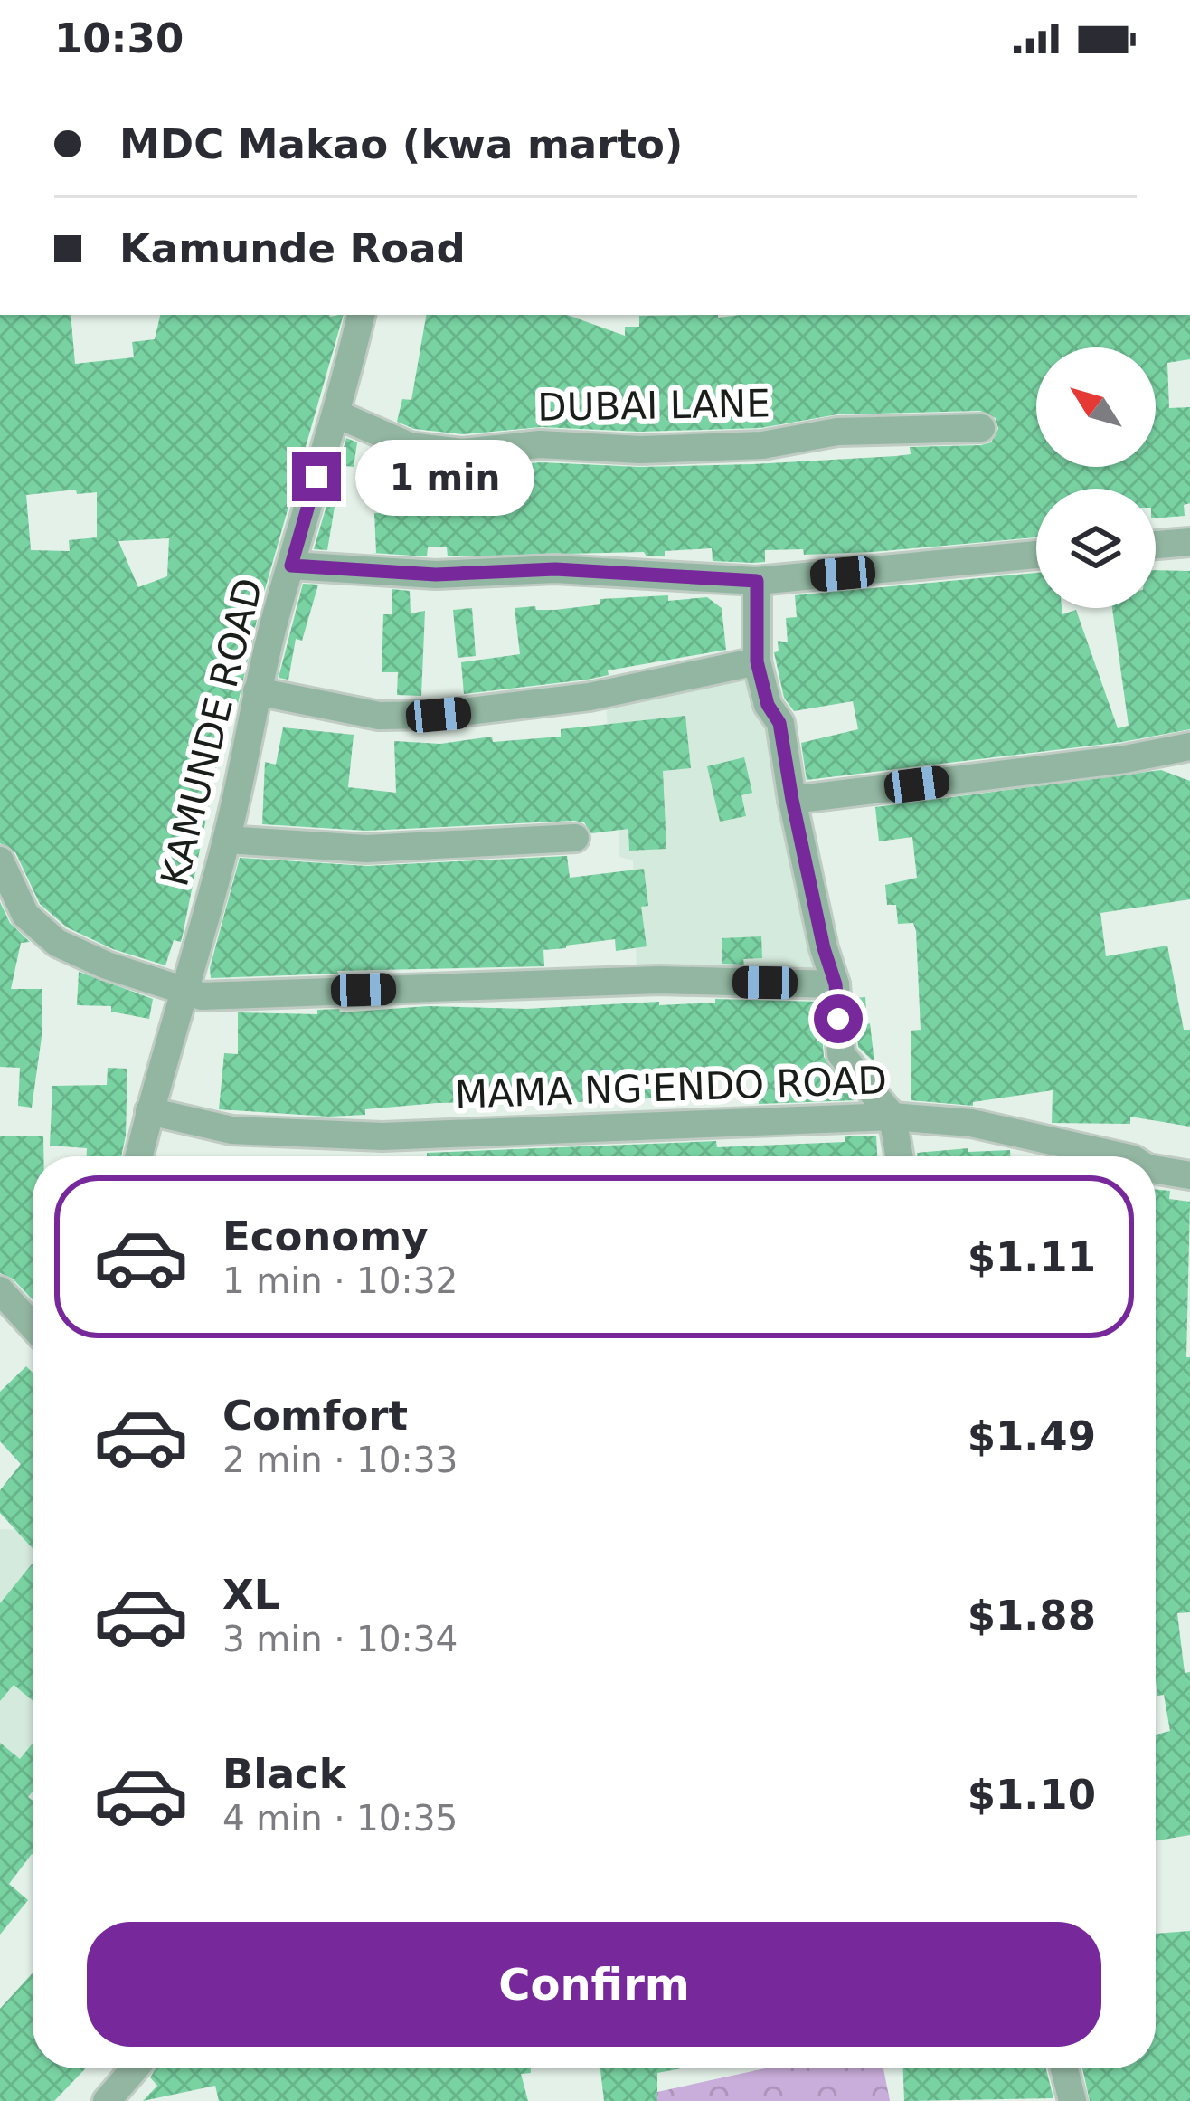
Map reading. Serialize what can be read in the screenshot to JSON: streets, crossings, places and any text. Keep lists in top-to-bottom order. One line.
{"streets":{"street":["DUBAI LANE","KAMUNDE ROAD","MAMA NG'ENDO ROAD"]},"crossings":[["DUBAI LANE","KAMUNDE ROAD"],["KAMUNDE ROAD","MAMA NG'ENDO ROAD"]],"north":"top left","page":{"status":"10:30","banner":["MDC Makao (kwa marto)","Kamunde Road"],"bubble":"1 min","list":[{"name":"Economy","note":"1 min · 10:32","value":"$1.11"},{"name":"Comfort","note":"2 min · 10:33","value":"$1.49"},{"name":"XL","note":"3 min · 10:34","value":"$1.88"},{"name":"Black","note":"4 min · 10:35","value":"$1.10"}],"buttons":"Confirm"}}
